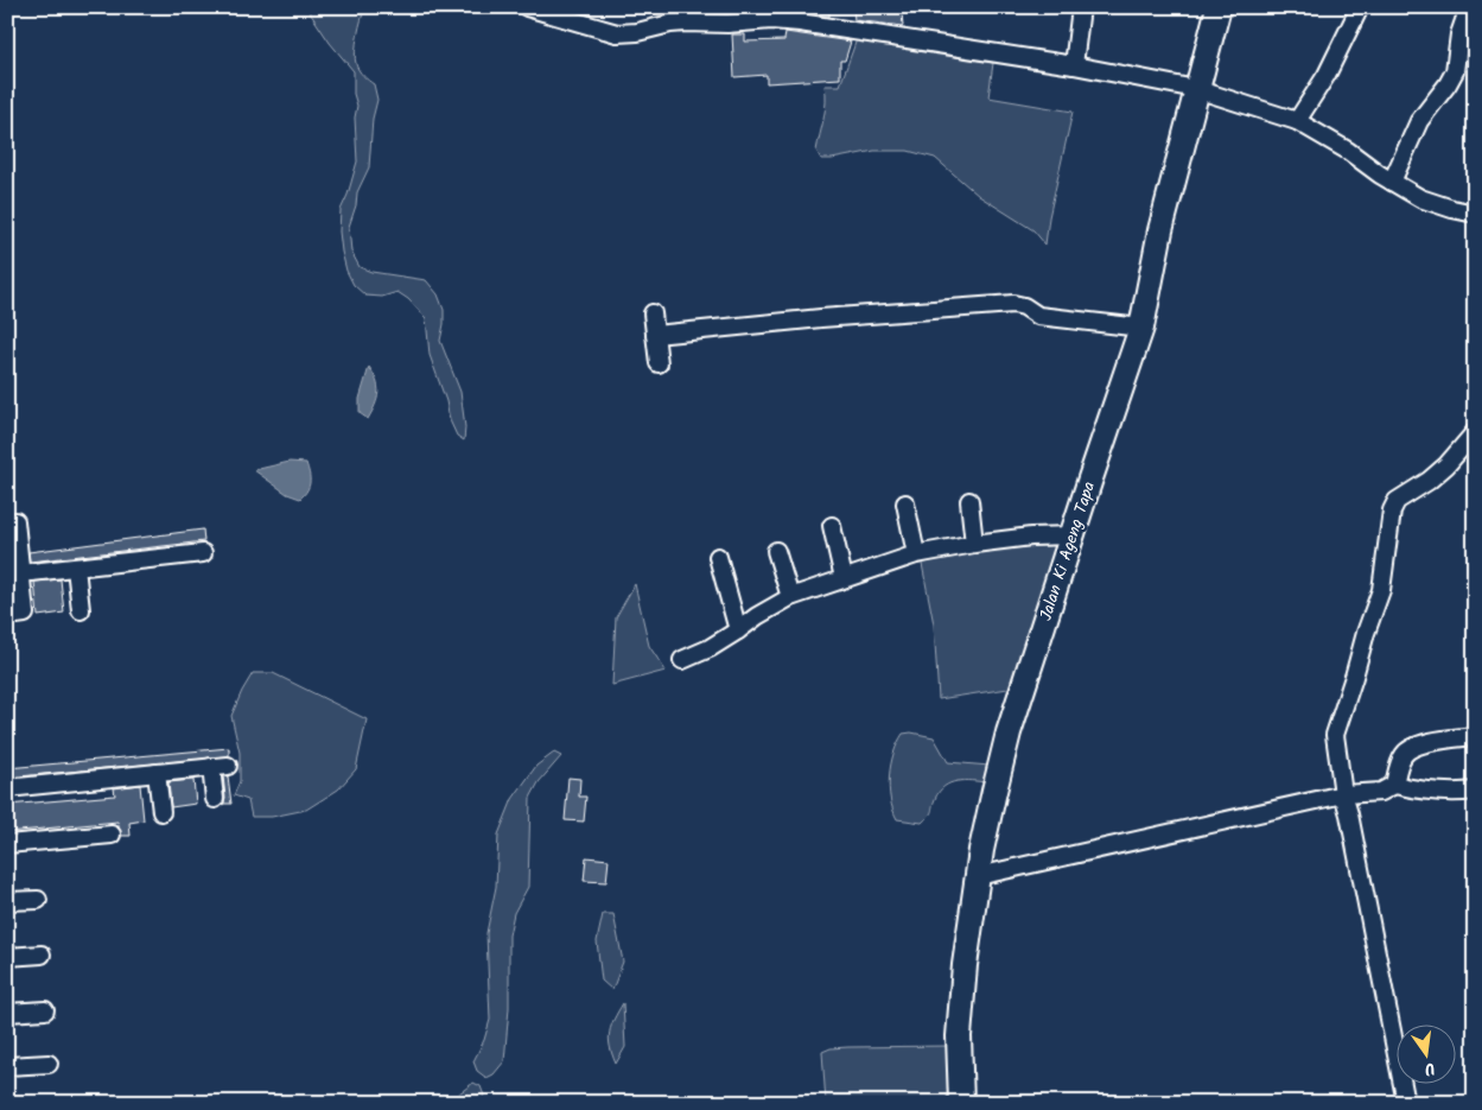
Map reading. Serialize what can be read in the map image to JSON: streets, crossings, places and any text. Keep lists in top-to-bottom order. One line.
{"streets":{"street":["Jalan Ki Ageng Tapa"]},"north":"bottom"}
